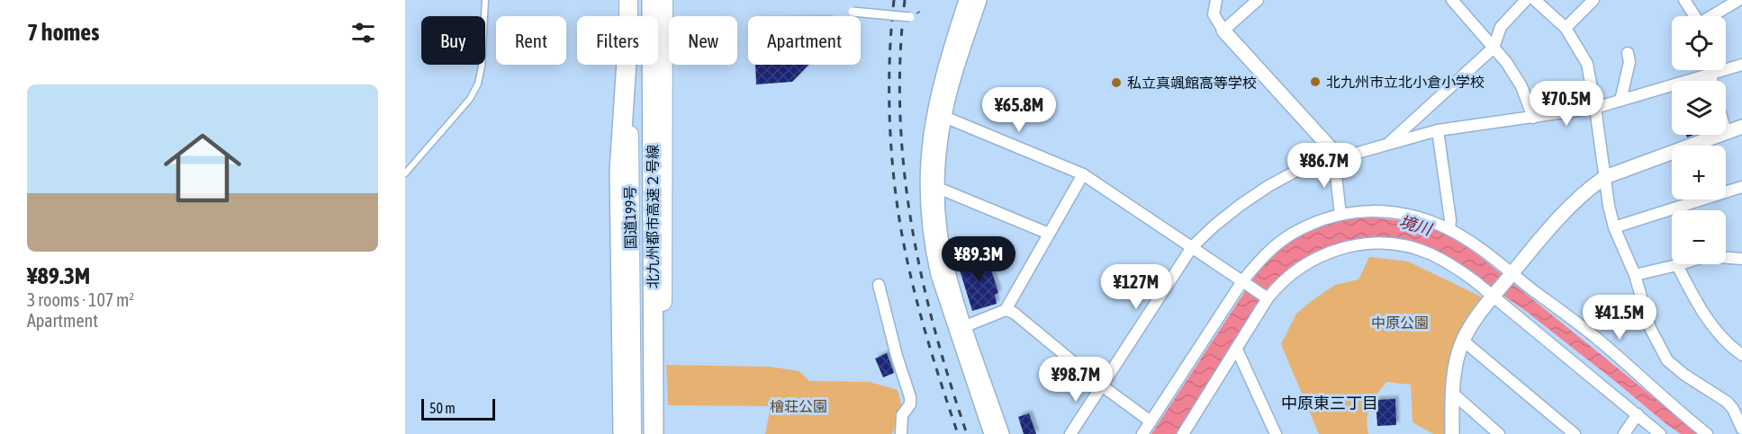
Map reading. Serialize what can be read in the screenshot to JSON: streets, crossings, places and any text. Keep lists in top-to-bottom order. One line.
{"streets":{"highway":["北九州都市高速２号線","国道199号"]},"districts":["中原東三丁目"],"water":["境川"],"parks":["中原公園","檜荘公園"],"places":["北九州市立北小倉小学校","私立真颯館高等学校"],"scale_bar":"50 m","page":{"heading":"7 homes","map_buttons":["+","−"],"chip":["Buy","Rent","Filters","New","Apartment"],"list":[{"name":"¥89.3M","note":"3 rooms · 107 m² · Apartment"}],"price":["¥70.5M","¥65.8M","¥86.7M","¥89.3M","¥127M","¥41.5M","¥98.7M"],"scale":"50 m"}}
